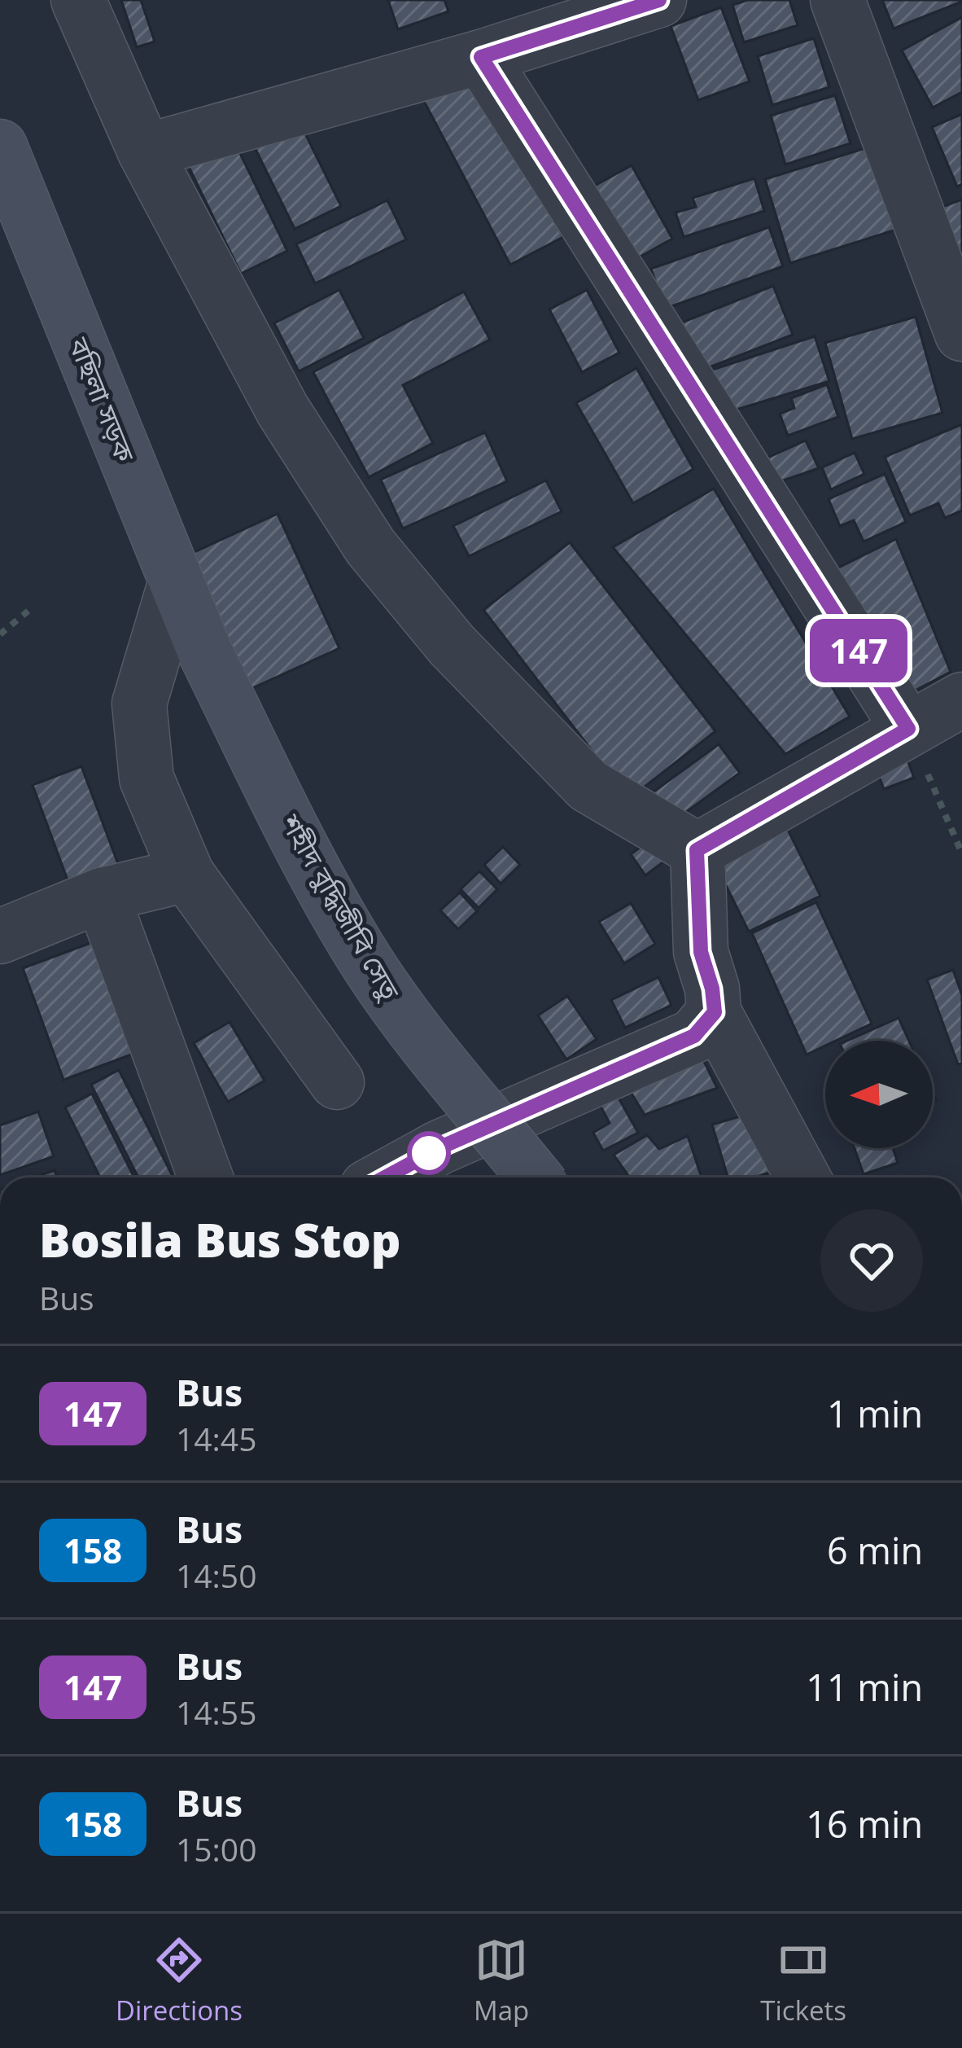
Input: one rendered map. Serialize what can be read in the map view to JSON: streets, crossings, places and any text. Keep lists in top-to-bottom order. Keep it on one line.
{"streets":{"main road":["বছিলা সড়ক","শহীদ বুদ্ধিজীবি সেতু"]},"crossings":[["বছিলা সড়ক","শহীদ বুদ্ধিজীবি সেতু"]],"lines":["bus line 147"],"north":"left","page":{"on_map":"147","heading":["Bosila Bus Stop","Bus"],"list":[{"mark":"147","name":"Bus","note":"14:45","value":"1 min"},{"mark":"158","name":"Bus","note":"14:50","value":"6 min"},{"mark":"147","name":"Bus","note":"14:55","value":"11 min"},{"mark":"158","name":"Bus","note":"15:00","value":"16 min"}],"tabs":["Directions","Map","Tickets"]}}
